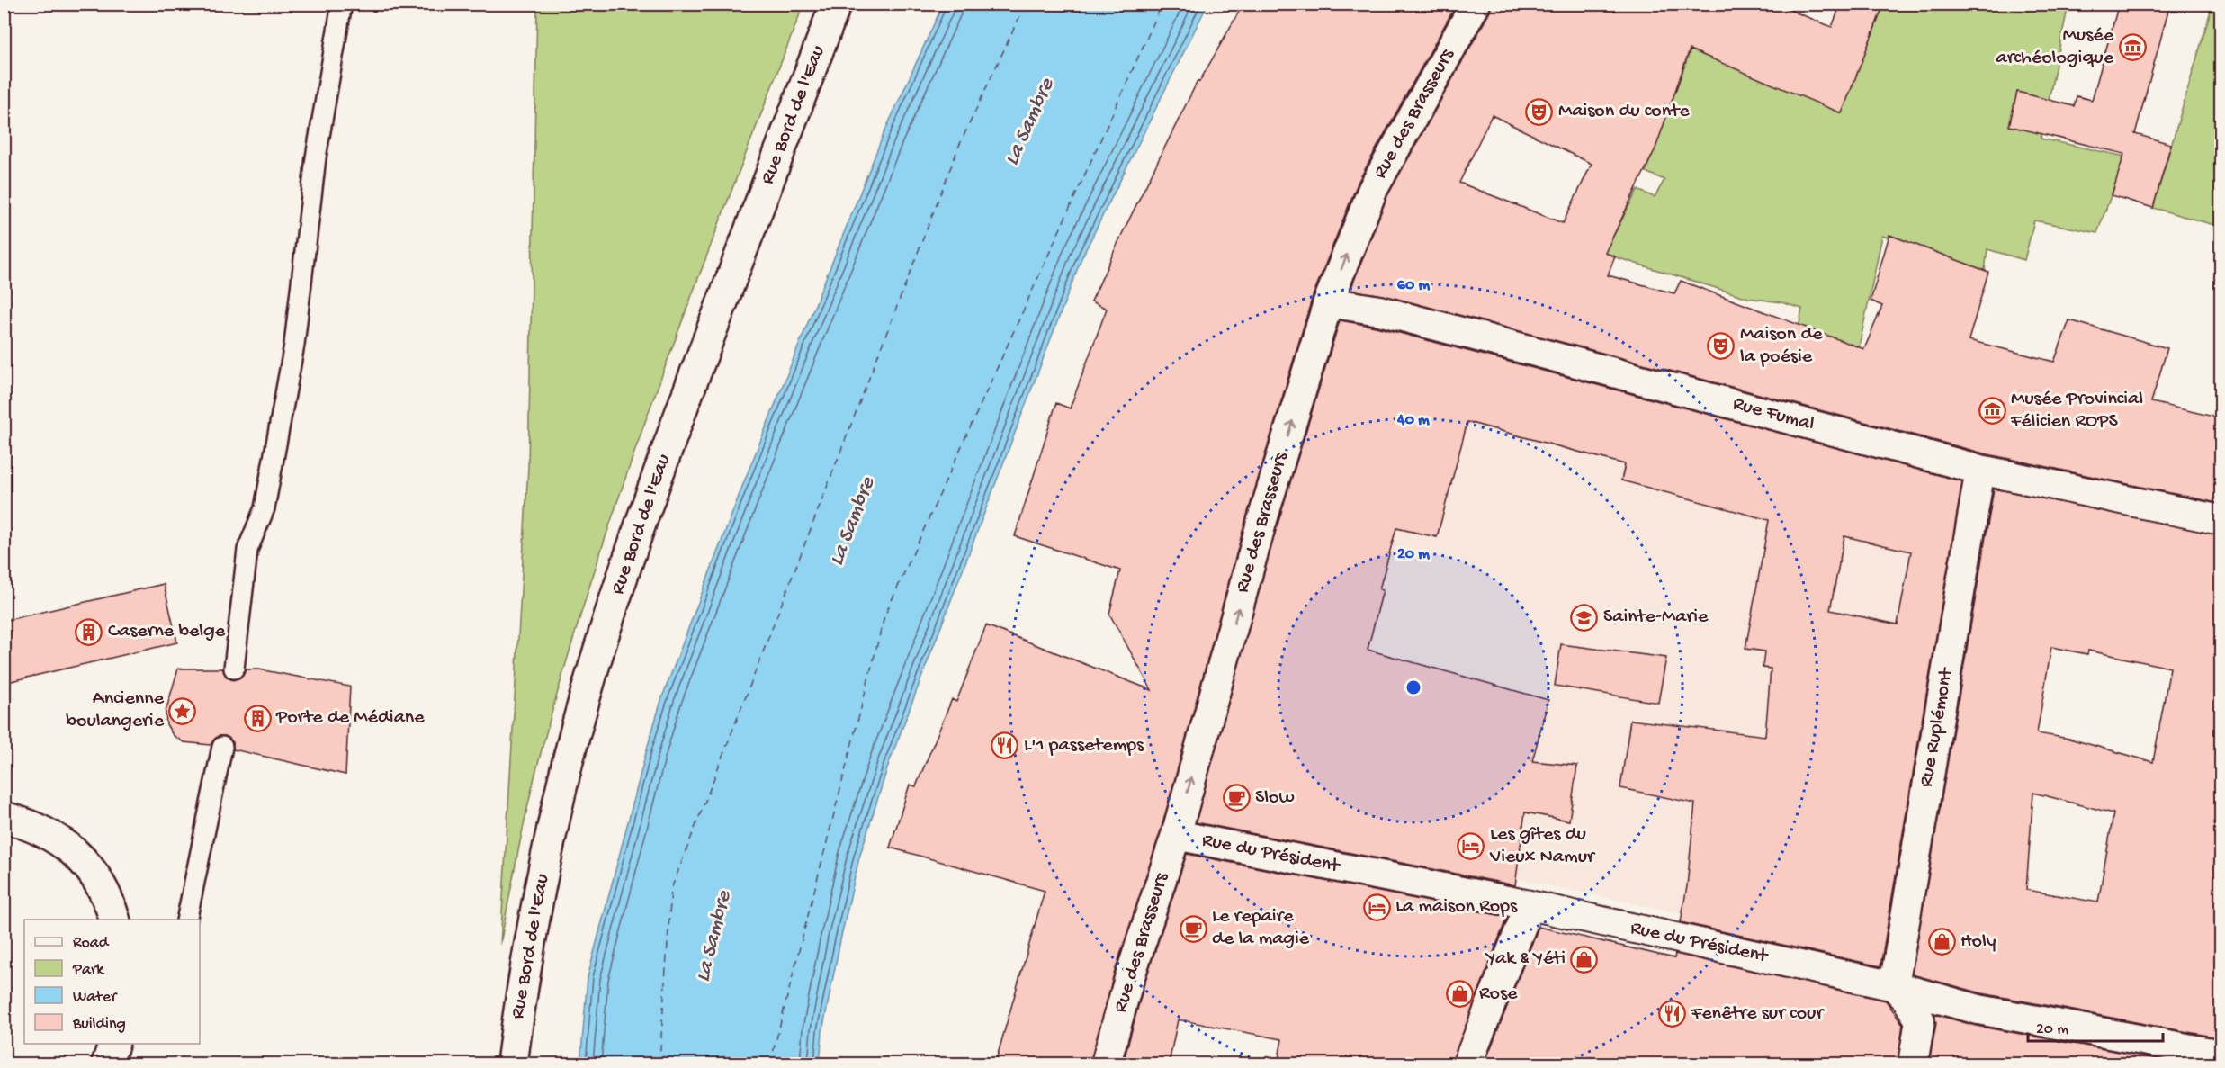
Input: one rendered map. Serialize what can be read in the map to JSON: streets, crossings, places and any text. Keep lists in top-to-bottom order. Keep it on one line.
{"streets":{"main road":["Rue Bord de l'Eau"],"street":["Rue des Brasseurs","Rue Fumal","Rue Ruplémont","Rue du Président"]},"crossings":[["Rue des Brasseurs","Rue Fumal"],["Rue des Brasseurs","Rue du Président"],["Rue Fumal","Rue Ruplémont"],["Rue Ruplémont","Rue du Président"]],"one_way":["Rue des Brasseurs"],"water":["La Sambre"],"places":{"museum":["Musée archéologique","Musée Provincial Félicien ROPS"],"theatre":["Maison du conte","Maison de la poésie"],"school or university":["Sainte-Marie"],"building":["Caserne belge","Porte de Médiane"],"place":["Ancienne boulangerie"],"restaurant":["L'1 passetemps","Fenêtre sur cour"],"cafe":["Slow","Le repaire de la magie"],"hotel":["Les gîtes du Vieux Namur","La maison Rops"],"shop":["Holy","Yak & Yéti","Rose"]},"legend":["Road","Park","Water","Building"],"scale_bar":"20 m","rings":["60 m","40 m","20 m"]}
